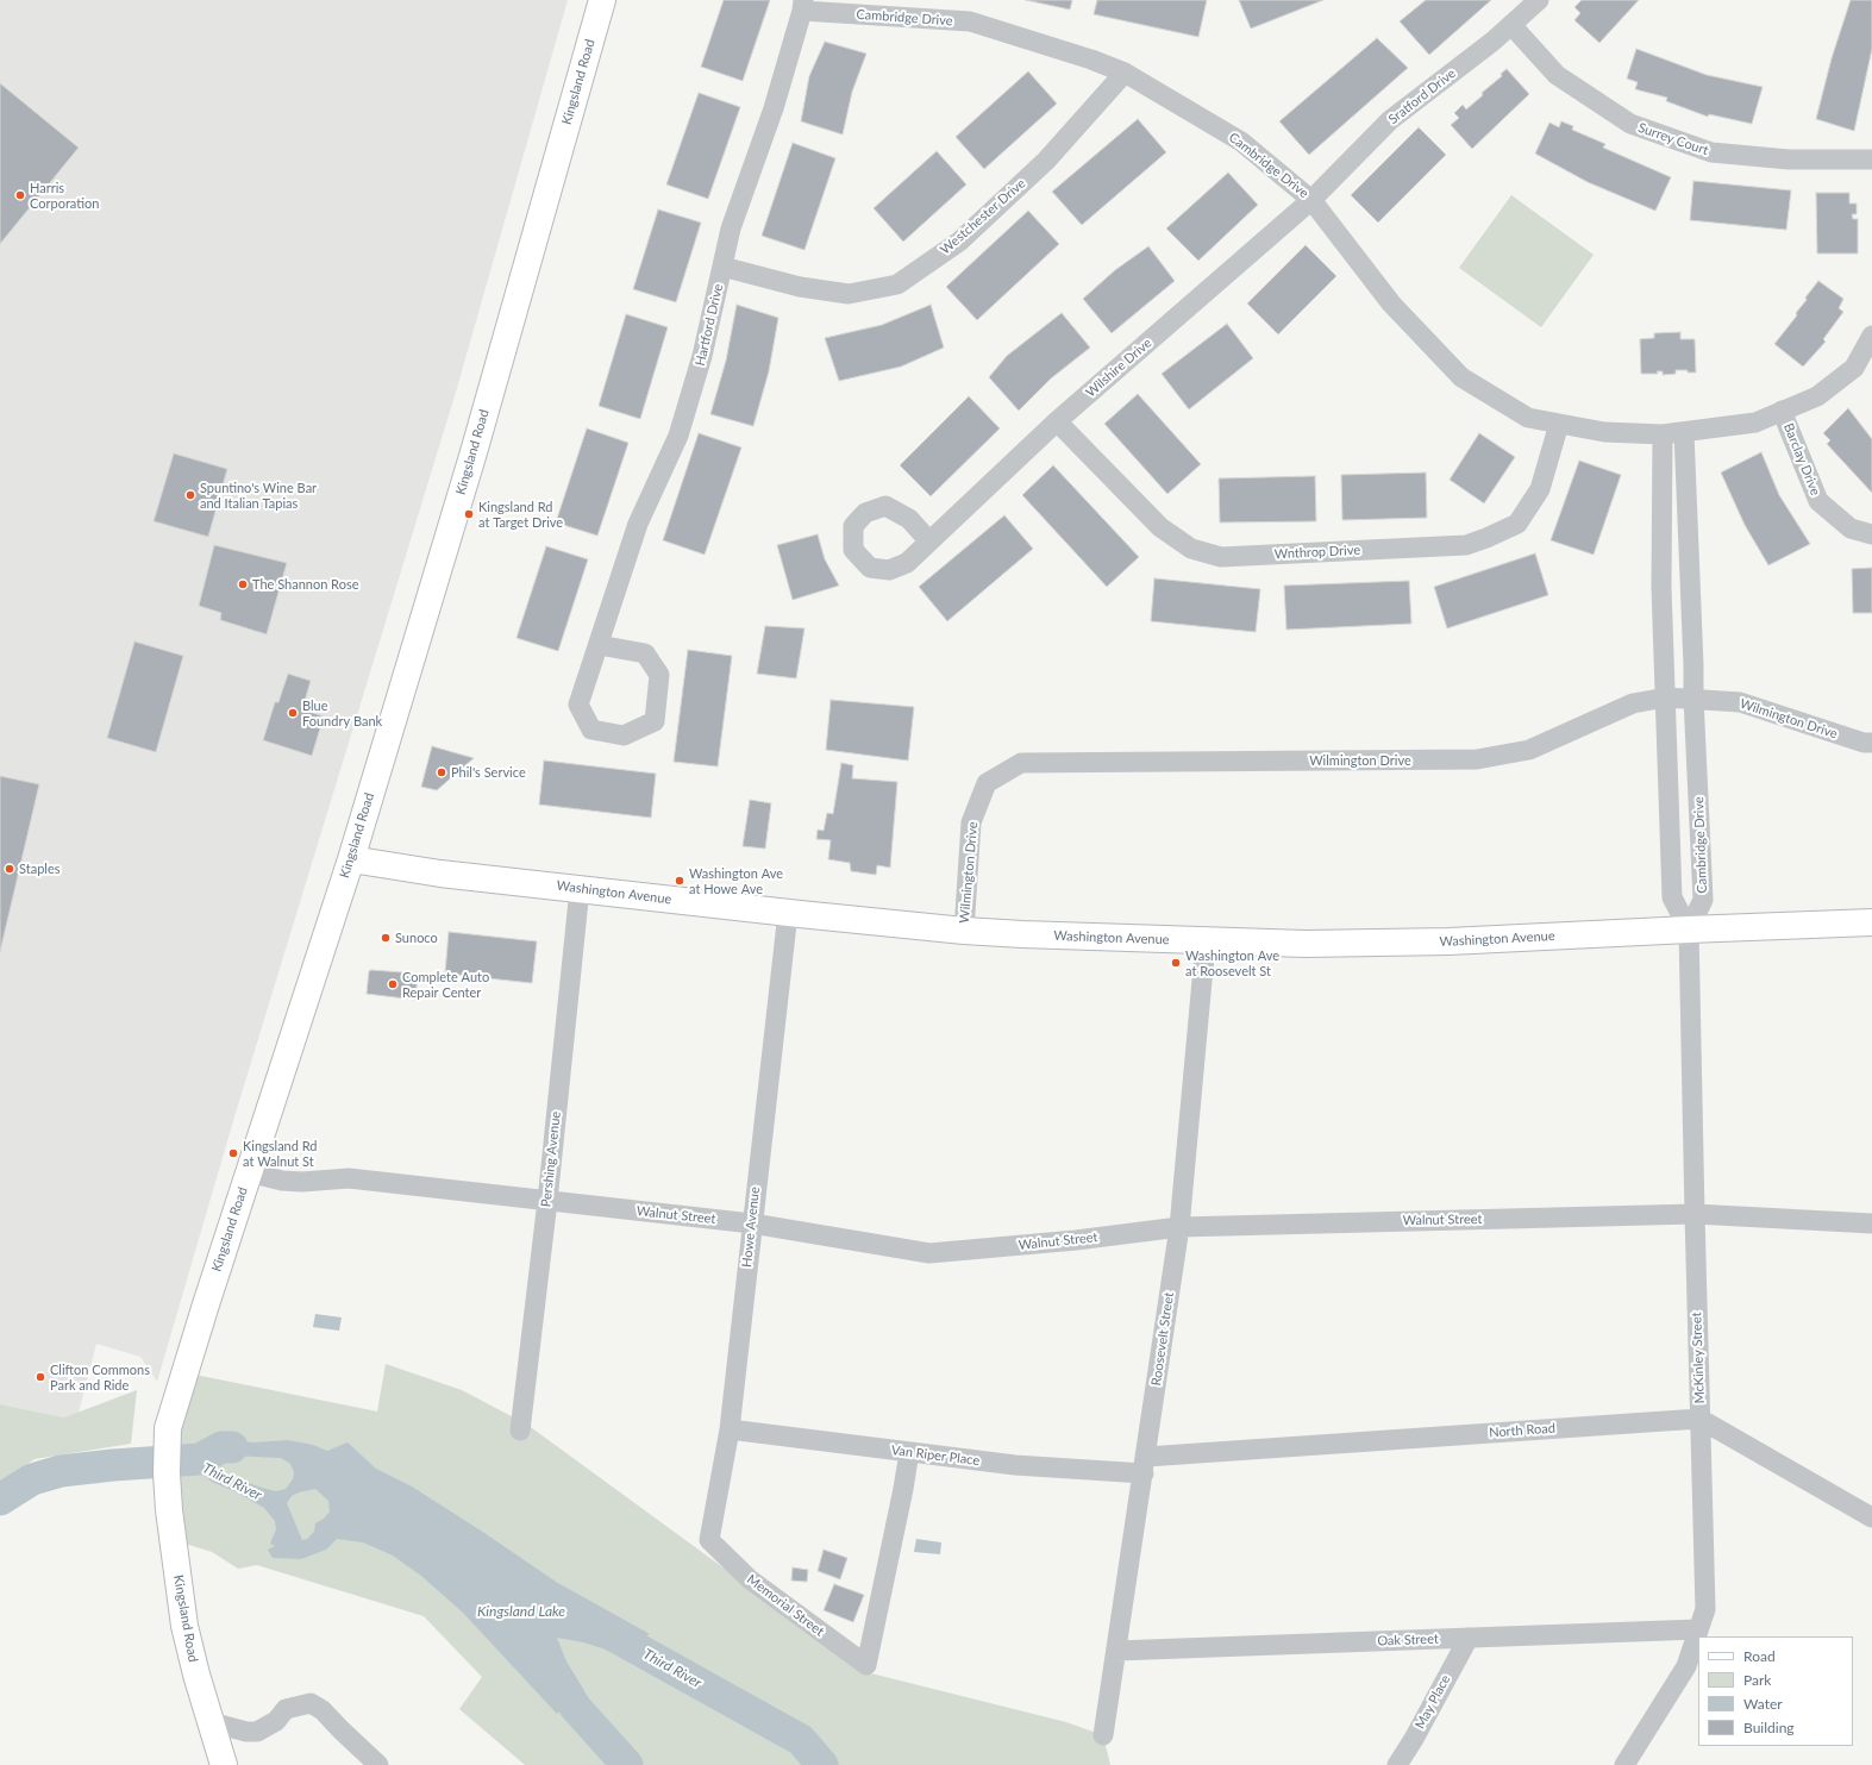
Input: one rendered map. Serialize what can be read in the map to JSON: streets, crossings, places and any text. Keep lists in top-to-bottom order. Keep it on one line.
{"streets":{"main road":["Kingsland Road","Washington Avenue"],"street":["Cambridge Drive","Sratford Drive","Surrey Court","Westchester Drive","Hartford Drive","Wilshire Drive","Barclay Drive","Wnthrop Drive","Wilmington Drive","Pershing Avenue","Walnut Street","Howe Avenue","Roosevelt Street","McKinley Street","North Road","Van Riper Place","Memorial Street","Oak Street","May Place"]},"crossings":[["Cambridge Drive","Sratford Drive"],["Cambridge Drive","Westchester Drive"],["Cambridge Drive","Hartford Drive"],["Cambridge Drive","Wilshire Drive"],["Cambridge Drive","Barclay Drive"],["Cambridge Drive","Wnthrop Drive"],["Cambridge Drive","Wilmington Drive"],["Cambridge Drive","Washington Avenue"],["Cambridge Drive","McKinley Street"],["Kingsland Road","Washington Avenue"],["Kingsland Road","Walnut Street"],["Sratford Drive","Surrey Court"],["Sratford Drive","Wilshire Drive"],["Westchester Drive","Hartford Drive"],["Wilshire Drive","Wnthrop Drive"],["Wilmington Drive","Washington Avenue"],["Washington Avenue","Pershing Avenue"],["Washington Avenue","Howe Avenue"],["Washington Avenue","Roosevelt Street"],["Washington Avenue","McKinley Street"],["Pershing Avenue","Walnut Street"],["Walnut Street","Howe Avenue"],["Walnut Street","Roosevelt Street"],["Walnut Street","McKinley Street"],["Howe Avenue","Van Riper Place"],["Howe Avenue","Memorial Street"],["Roosevelt Street","North Road"],["Roosevelt Street","Van Riper Place"],["Roosevelt Street","Oak Street"],["McKinley Street","North Road"],["McKinley Street","Oak Street"],["North Road","Van Riper Place"],["Van Riper Place","Memorial Street"],["Oak Street","May Place"]],"water":["Third River","Kingsland Lake"],"places":["Harris Corporation","Spuntino's Wine Bar and Italian Tapias","Kingsland Rd at Target Drive","The Shannon Rose","Blue Foundry Bank","Phil's Service","Staples","Washington Ave at Howe Ave","Sunoco","Washington Ave at Roosevelt St","Complete Auto Repair Center","Kingsland Rd at Walnut St","Clifton Commons Park and Ride"],"legend":["Road","Park","Water","Building"]}
